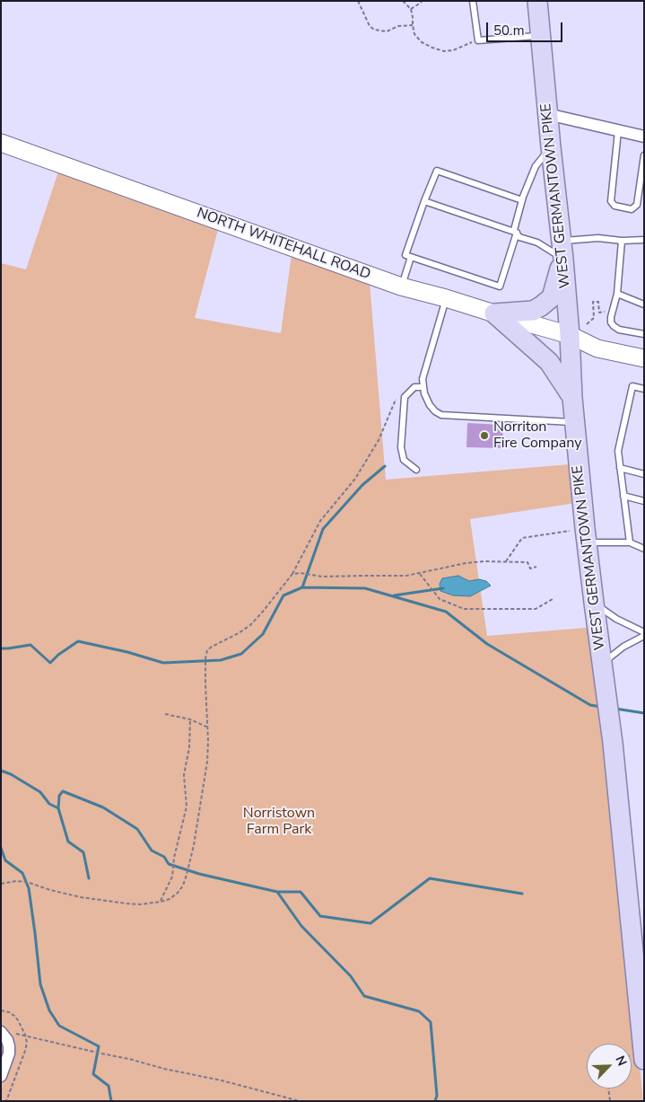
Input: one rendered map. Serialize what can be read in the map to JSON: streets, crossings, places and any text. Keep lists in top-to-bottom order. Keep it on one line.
{"streets":{"main road":["WEST GERMANTOWN PIKE","NORTH WHITEHALL ROAD"]},"crossings":[["WEST GERMANTOWN PIKE","NORTH WHITEHALL ROAD"]],"parks":["Norristown Farm Park"],"places":["Norriton Fire Company"],"scale_bar":"50 m","north":"top right"}
